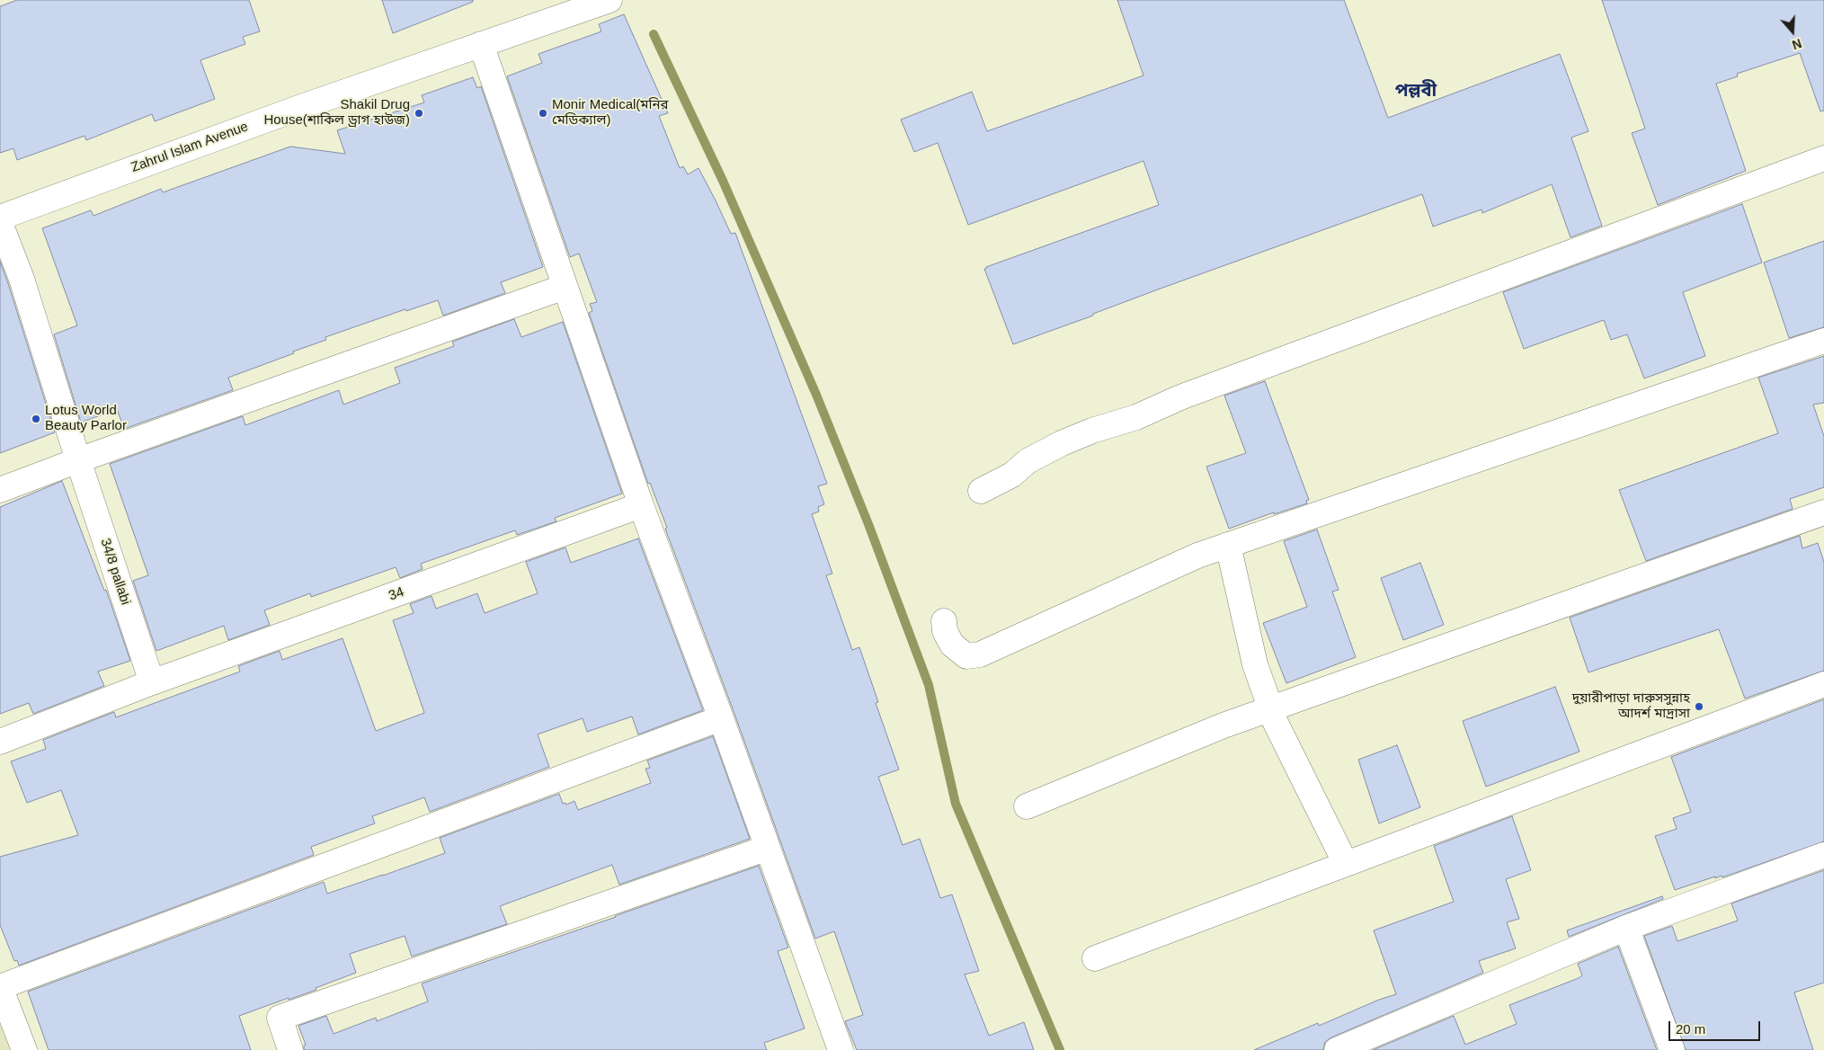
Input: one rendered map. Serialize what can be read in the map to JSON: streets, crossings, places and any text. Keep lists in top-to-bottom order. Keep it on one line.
{"streets":{"street":["Zahrul Islam Avenue","34/8 pallabi","34"]},"crossings":[["34/8 pallabi","34"]],"districts":["পল্লবী"],"places":["Shakil Drug House(শাকিল ড্রাগ হাউজ)","Monir Medical(মনির মেডিক্যাল)","Lotus World Beauty Parlor","দুয়ারীপাড়া দারুসসুন্নাহ আদর্শ মাদ্রাসা"],"scale_bar":"20 m","north":"bottom"}
